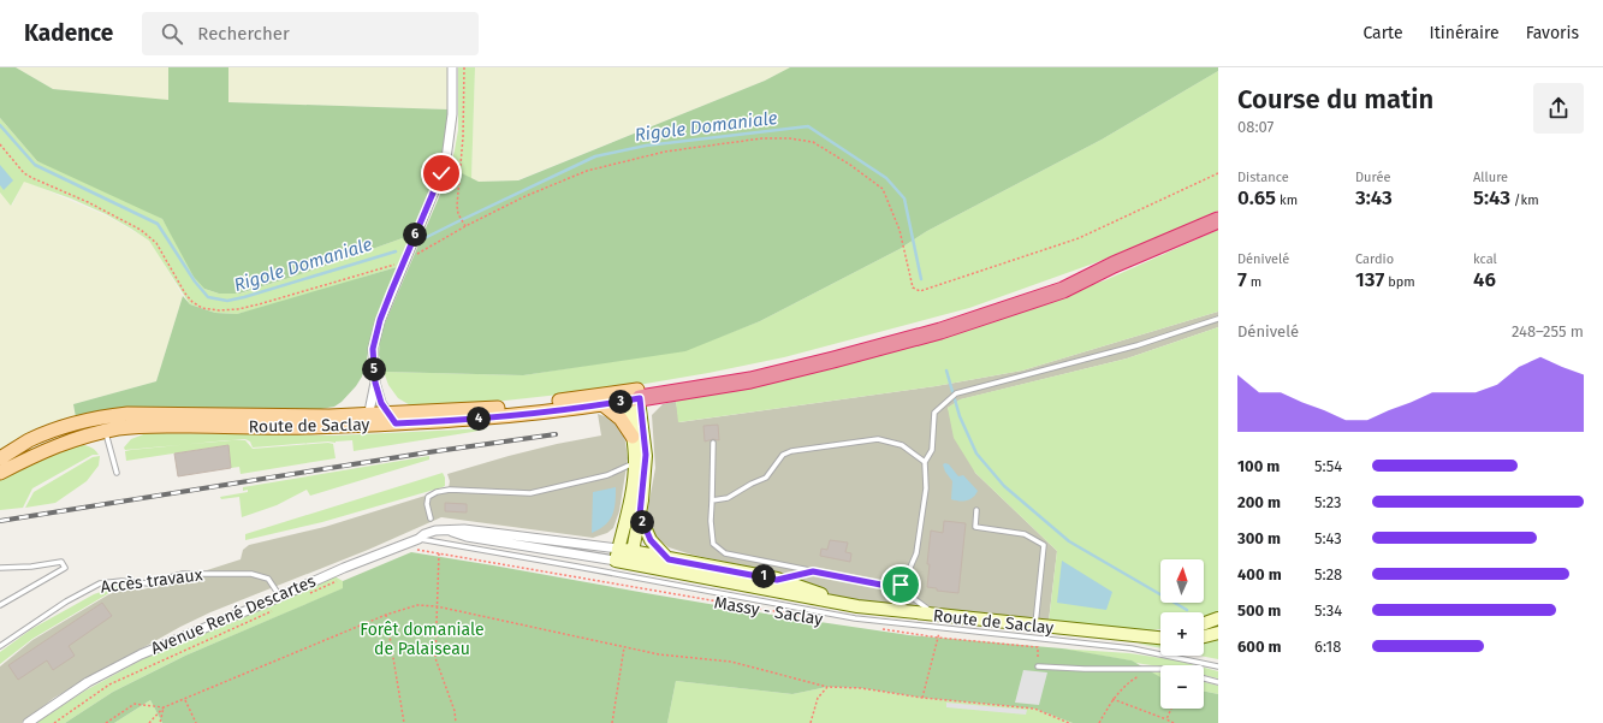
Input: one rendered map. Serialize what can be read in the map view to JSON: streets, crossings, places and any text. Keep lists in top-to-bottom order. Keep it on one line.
{"streets":{"main road":["Route de Saclay"],"street":["Avenue René Descartes"],"lane":["Accès travaux"],"path":["Massy - Saclay"]},"crossings":[["Route de Saclay","Avenue René Descartes"],["Accès travaux","Avenue René Descartes"]],"water":["Rigole Domaniale"],"parks":["Forêt domaniale de Palaiseau"],"north":"top","page":{"header":"Kadence","search":"Rechercher","nav":["Carte","Itinéraire","Favoris"],"heading":["Course du matin","08:07"],"stats":[["Distance","0.65 km"],["Durée","3:43"],["Allure","5:43 /km"],["Dénivelé","7 m"],["Cardio","137 bpm"],["kcal","46"]],"pins":["6","5","3","4","2","1"],"chart":["Dénivelé","248–255 m"],"list":[{"name":"100 m","note":"5:54"},{"name":"200 m","note":"5:23"},{"name":"300 m","note":"5:43"},{"name":"400 m","note":"5:28"},{"name":"500 m","note":"5:34"},{"name":"600 m","note":"6:18"}],"map_buttons":["+","−"]}}
